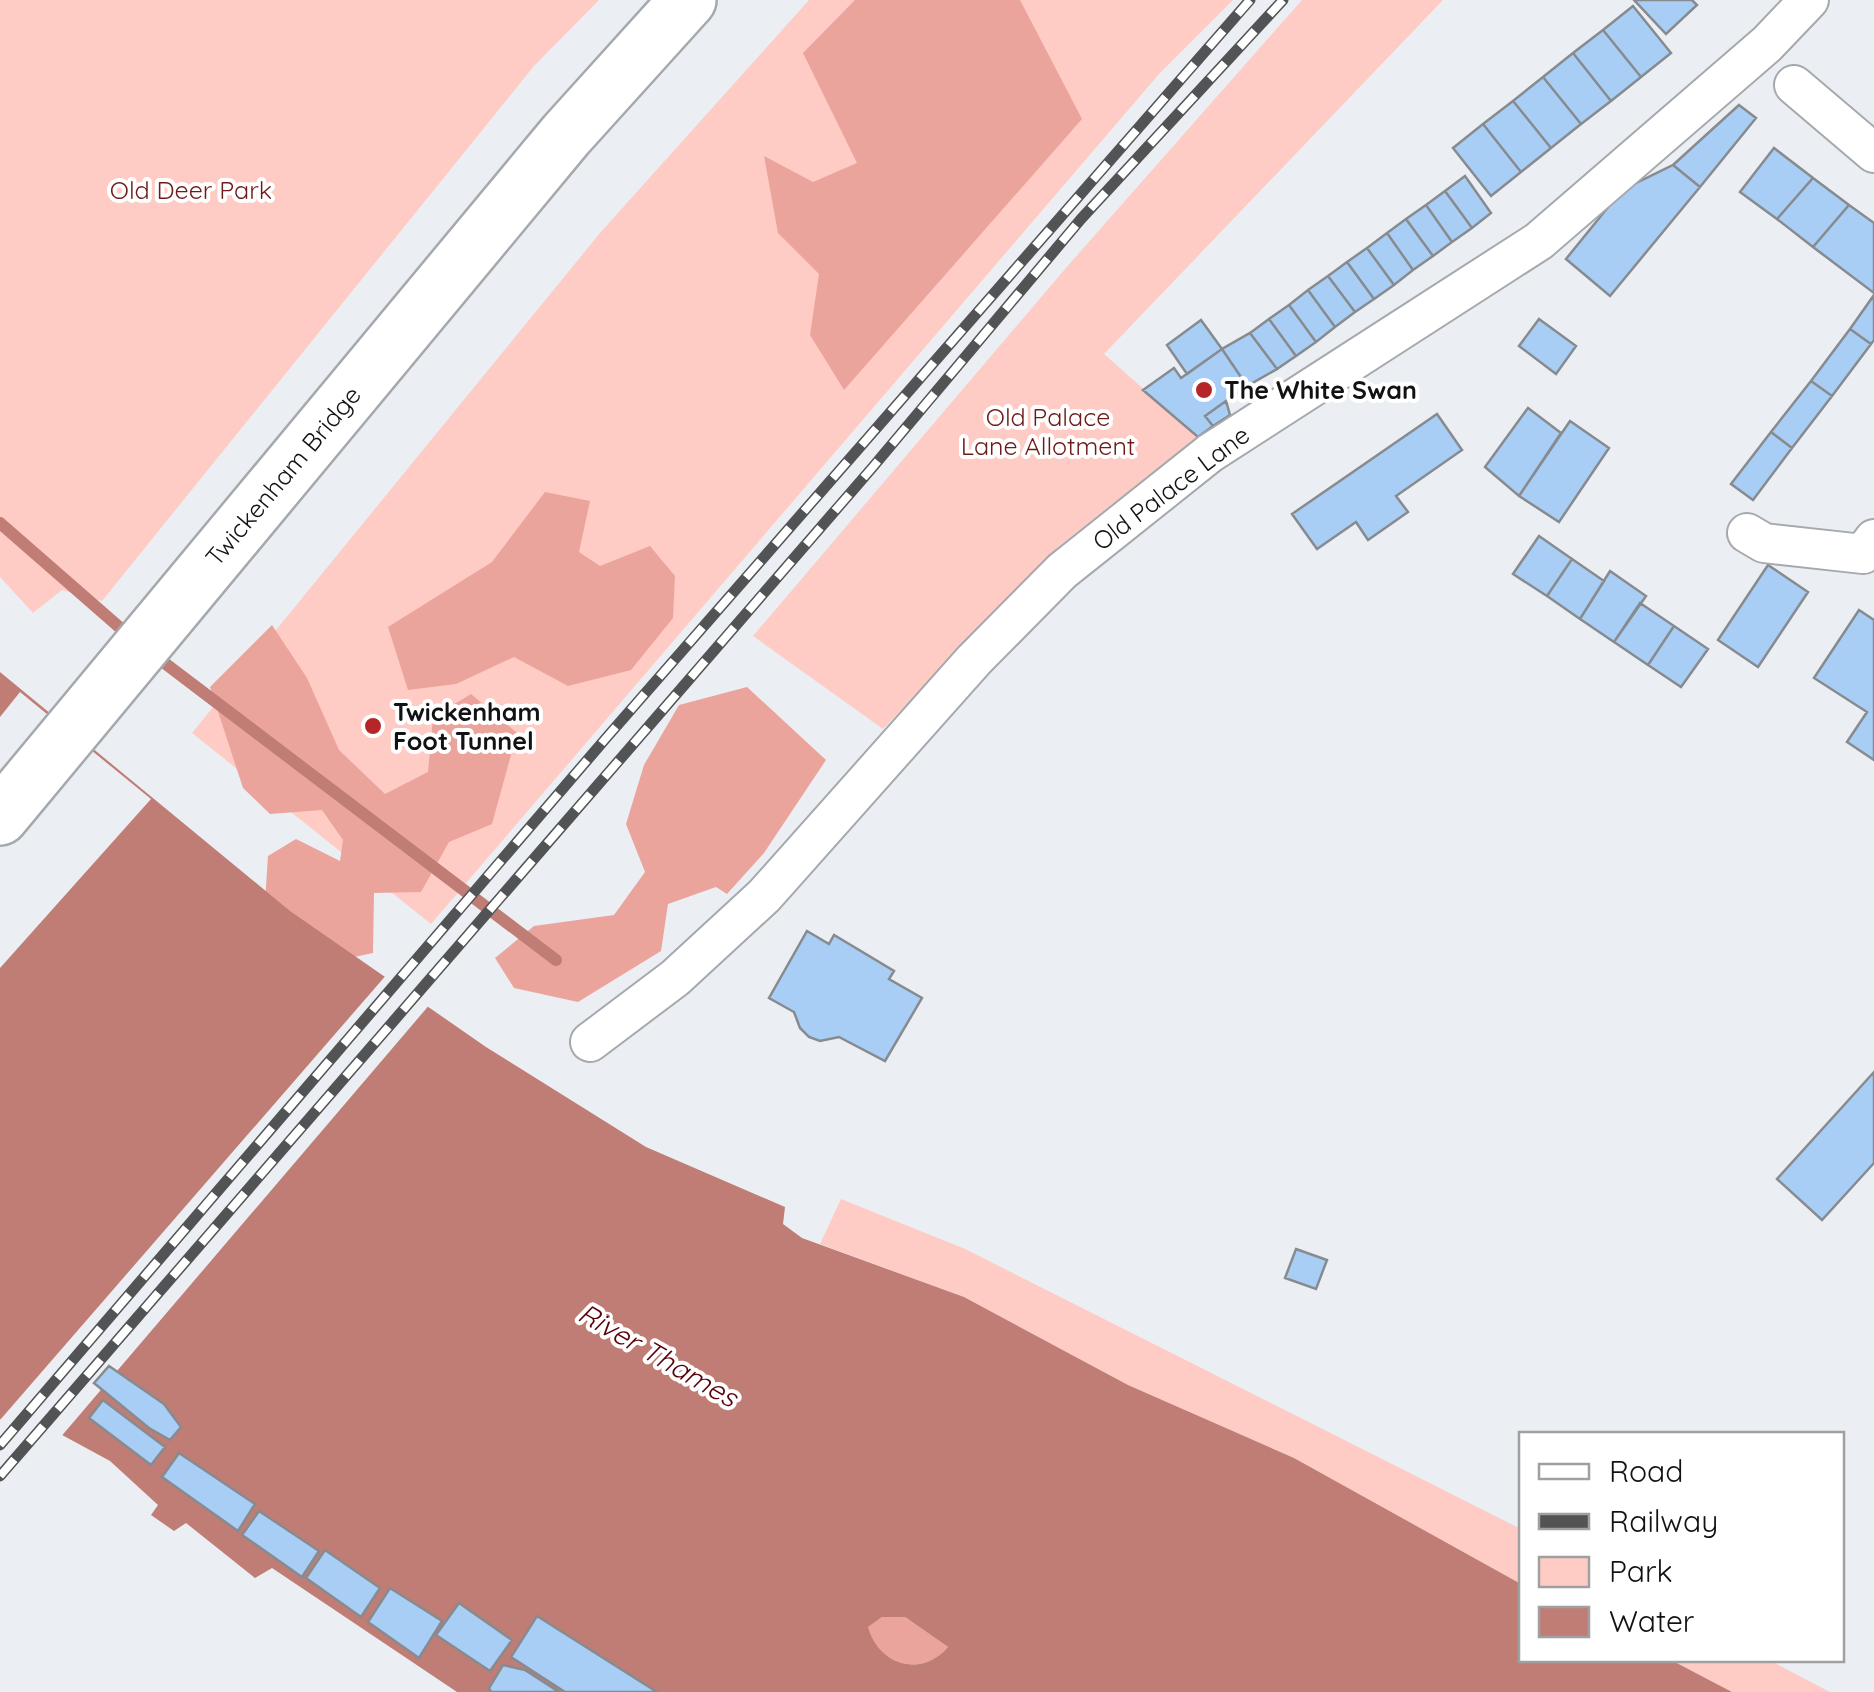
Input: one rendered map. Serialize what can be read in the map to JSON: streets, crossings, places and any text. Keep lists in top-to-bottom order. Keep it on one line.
{"streets":{"highway":["Twickenham Bridge"],"street":["Old Palace Lane"]},"water":["River Thames"],"parks":["Old Deer Park","Old Palace Lane Allotment"],"places":["The White Swan","Twickenham Foot Tunnel"],"legend":["Road","Railway","Park","Water"]}
